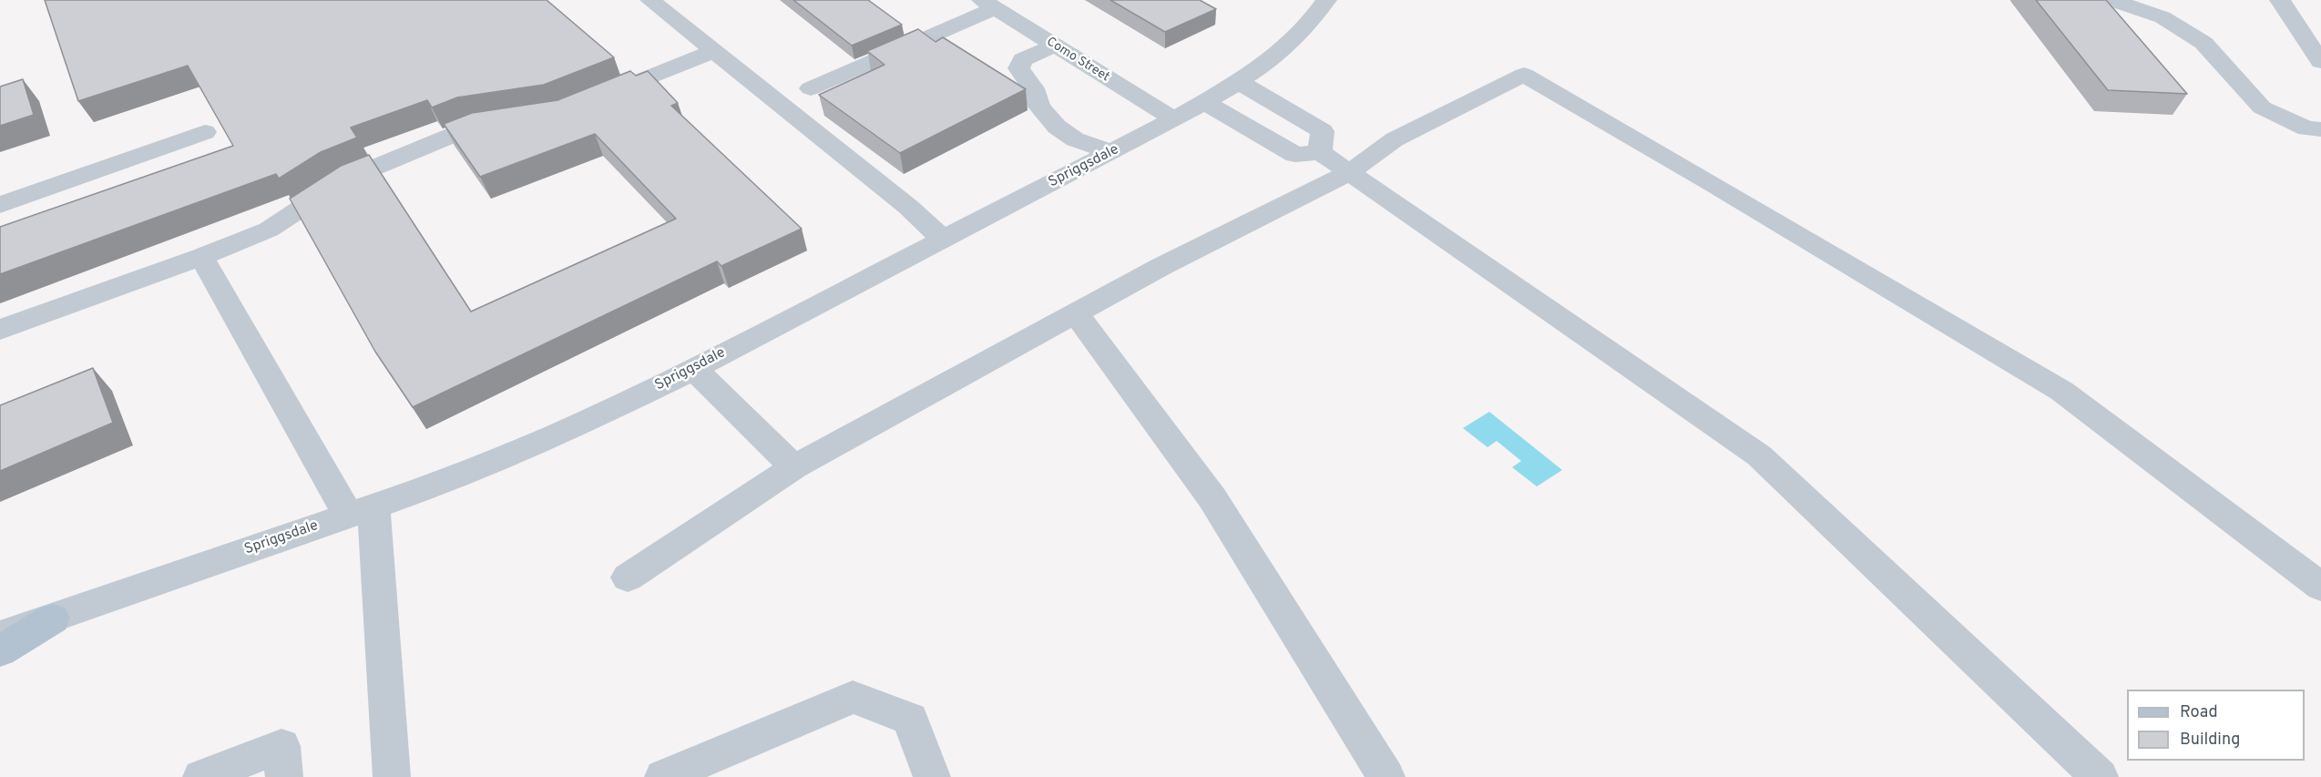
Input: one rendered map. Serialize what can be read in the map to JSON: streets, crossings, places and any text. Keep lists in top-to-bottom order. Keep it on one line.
{"streets":{"street":["Como Street","Spriggsdale"]},"crossings":[["Como Street","Spriggsdale"]],"legend":["Road","Building"]}
